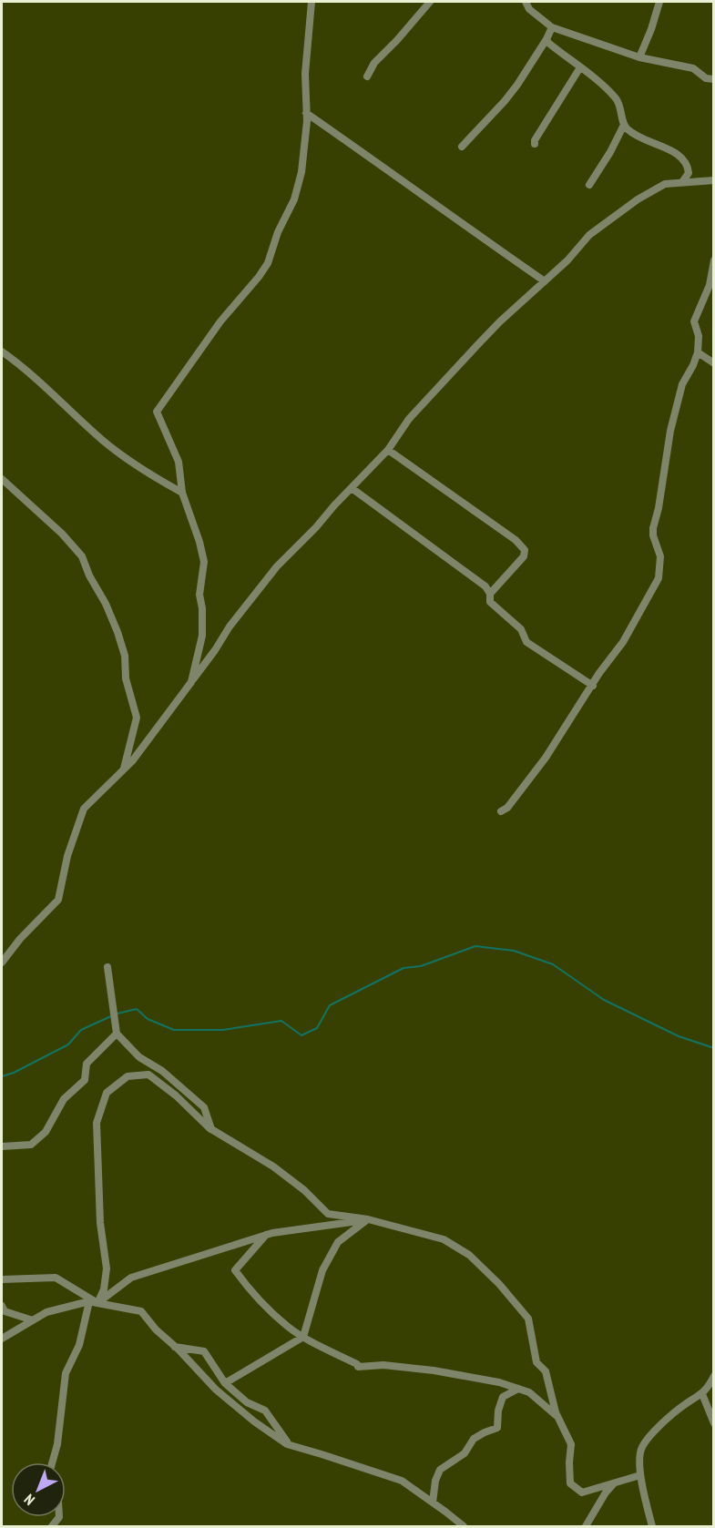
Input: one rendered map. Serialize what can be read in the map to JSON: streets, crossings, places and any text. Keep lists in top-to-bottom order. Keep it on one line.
{"north":"bottom left"}
